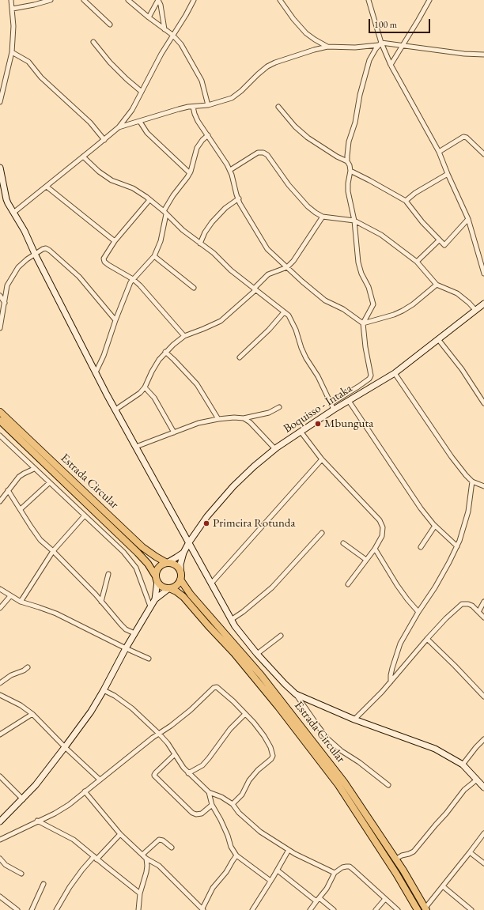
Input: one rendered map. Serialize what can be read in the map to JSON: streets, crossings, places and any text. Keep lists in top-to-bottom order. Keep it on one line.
{"streets":{"main road":["Estrada Circular"],"street":["Boquisso - Intaka"]},"places":["Mbunguta","Primeira Rotunda"],"scale_bar":"100 m"}
